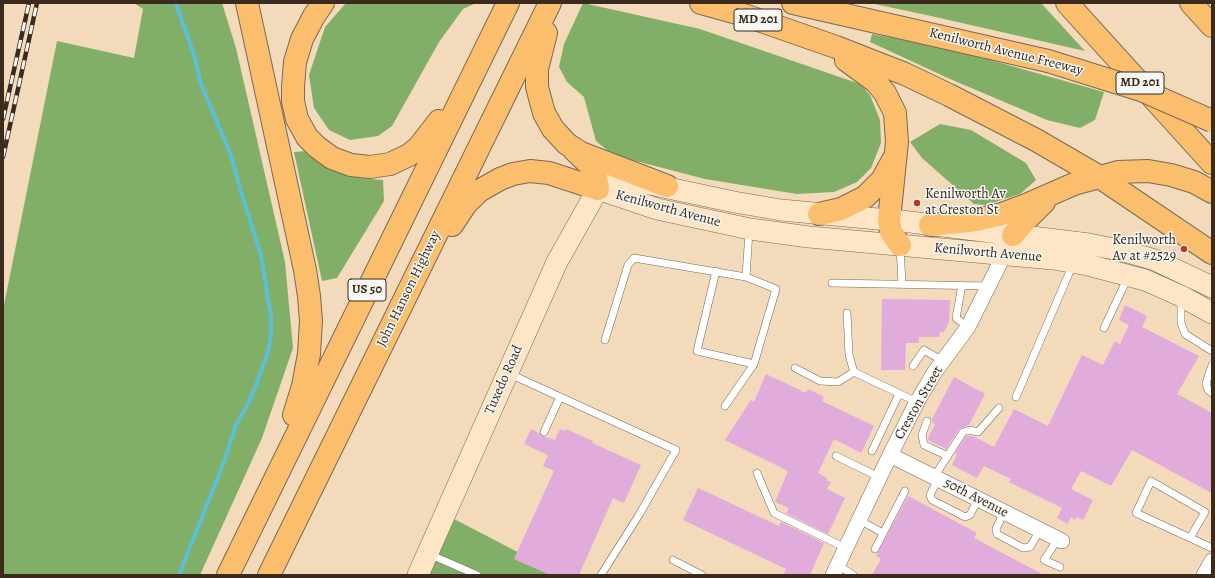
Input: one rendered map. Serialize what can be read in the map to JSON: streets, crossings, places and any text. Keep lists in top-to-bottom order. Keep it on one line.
{"streets":{"main road":["MD 201","Kenilworth Avenue Freeway","Kenilworth Avenue","John Hanson Highway","US 50","Tuxedo Road"],"street":["Creston Street","50th Avenue"]},"crossings":[["Kenilworth Avenue","Tuxedo Road"],["Kenilworth Avenue","Creston Street"],["Creston Street","50th Avenue"]],"places":["Kenilworth Av at Creston St","Kenilworth Av at #2529"]}
